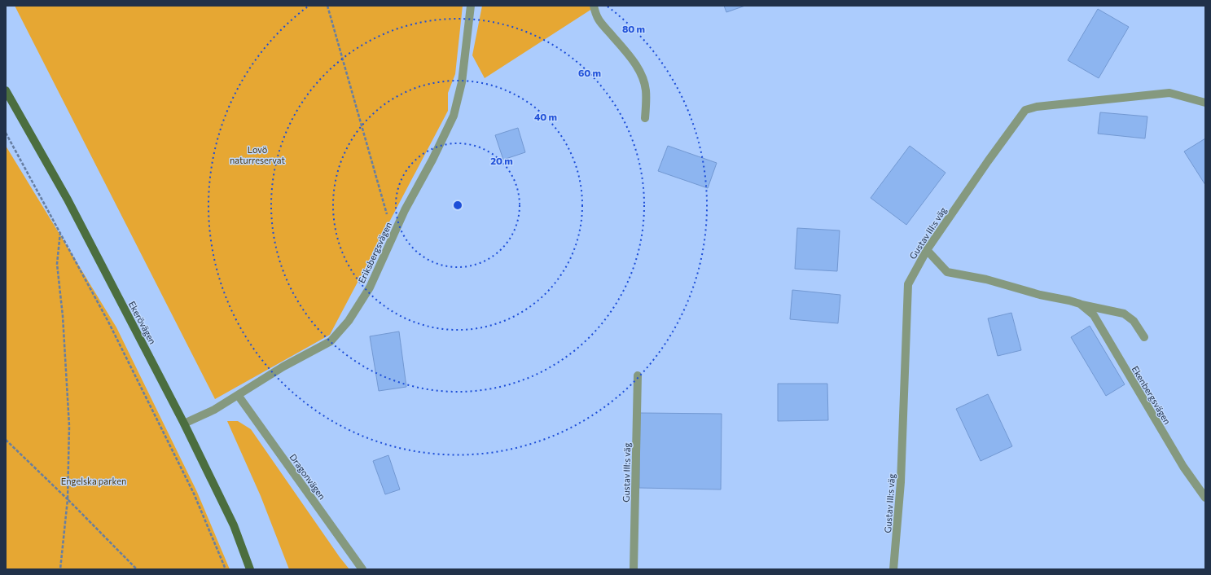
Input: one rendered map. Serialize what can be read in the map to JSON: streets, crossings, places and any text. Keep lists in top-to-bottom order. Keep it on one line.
{"streets":{"main road":["Ekerövägen"],"street":["Gustav III:s väg","Eriksbergsvägen","Ekenbergsvägen","Dragonvägen"]},"crossings":[["Gustav III:s väg","Ekenbergsvägen"],["Eriksbergsvägen","Ekerövägen"],["Eriksbergsvägen","Dragonvägen"]],"parks":["Lovö naturreservat","Engelska parken"],"rings":["80 m","60 m","40 m","20 m"]}
